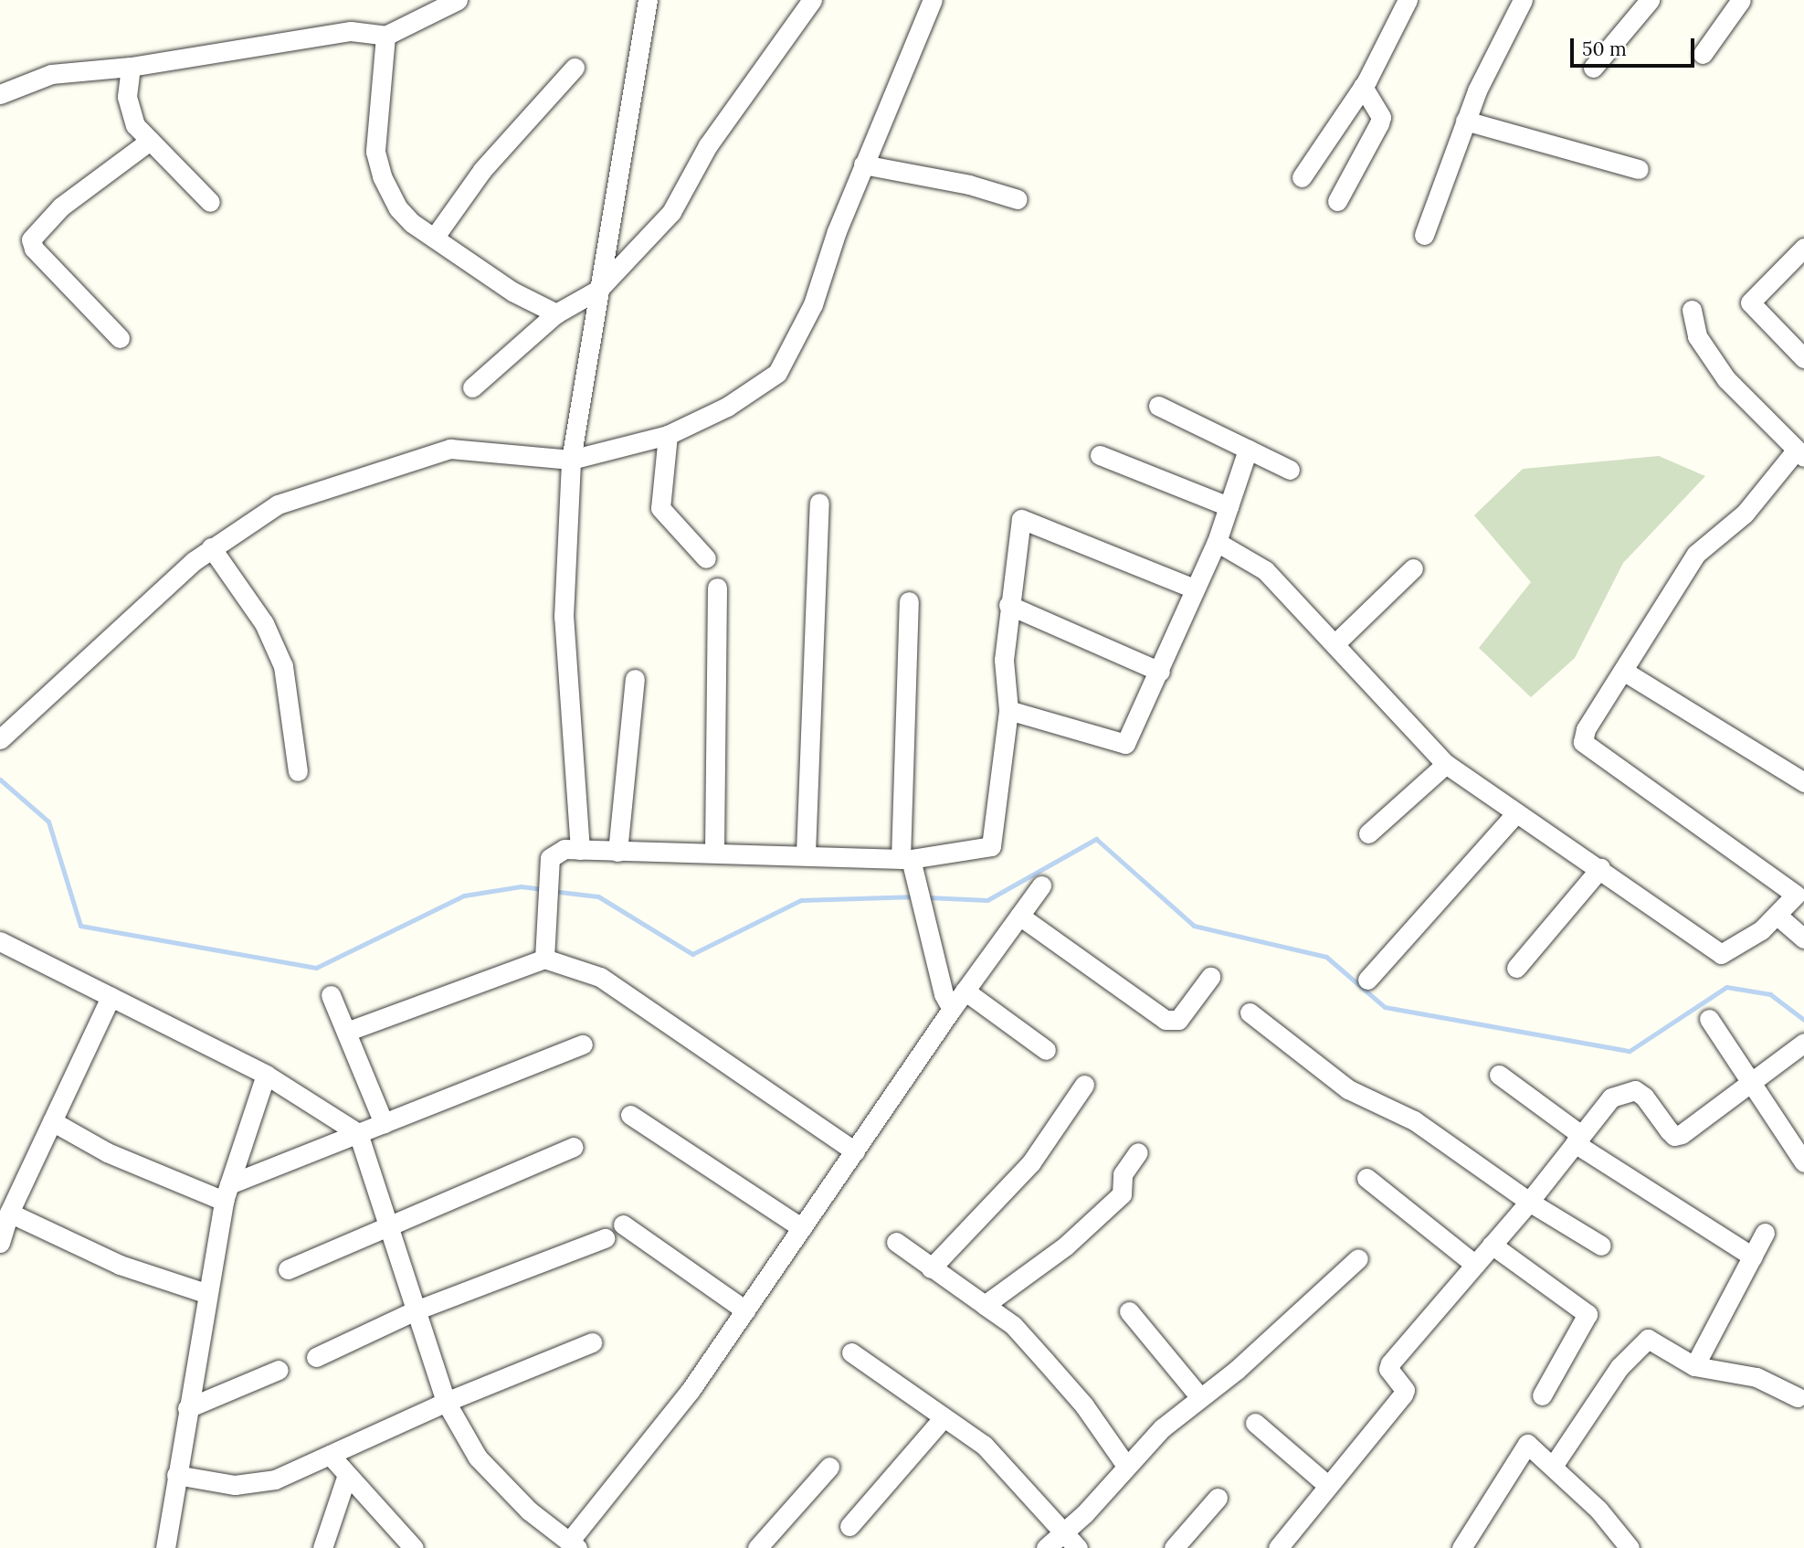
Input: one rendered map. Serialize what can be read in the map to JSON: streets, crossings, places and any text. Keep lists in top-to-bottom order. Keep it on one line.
{"scale_bar":"50 m"}
